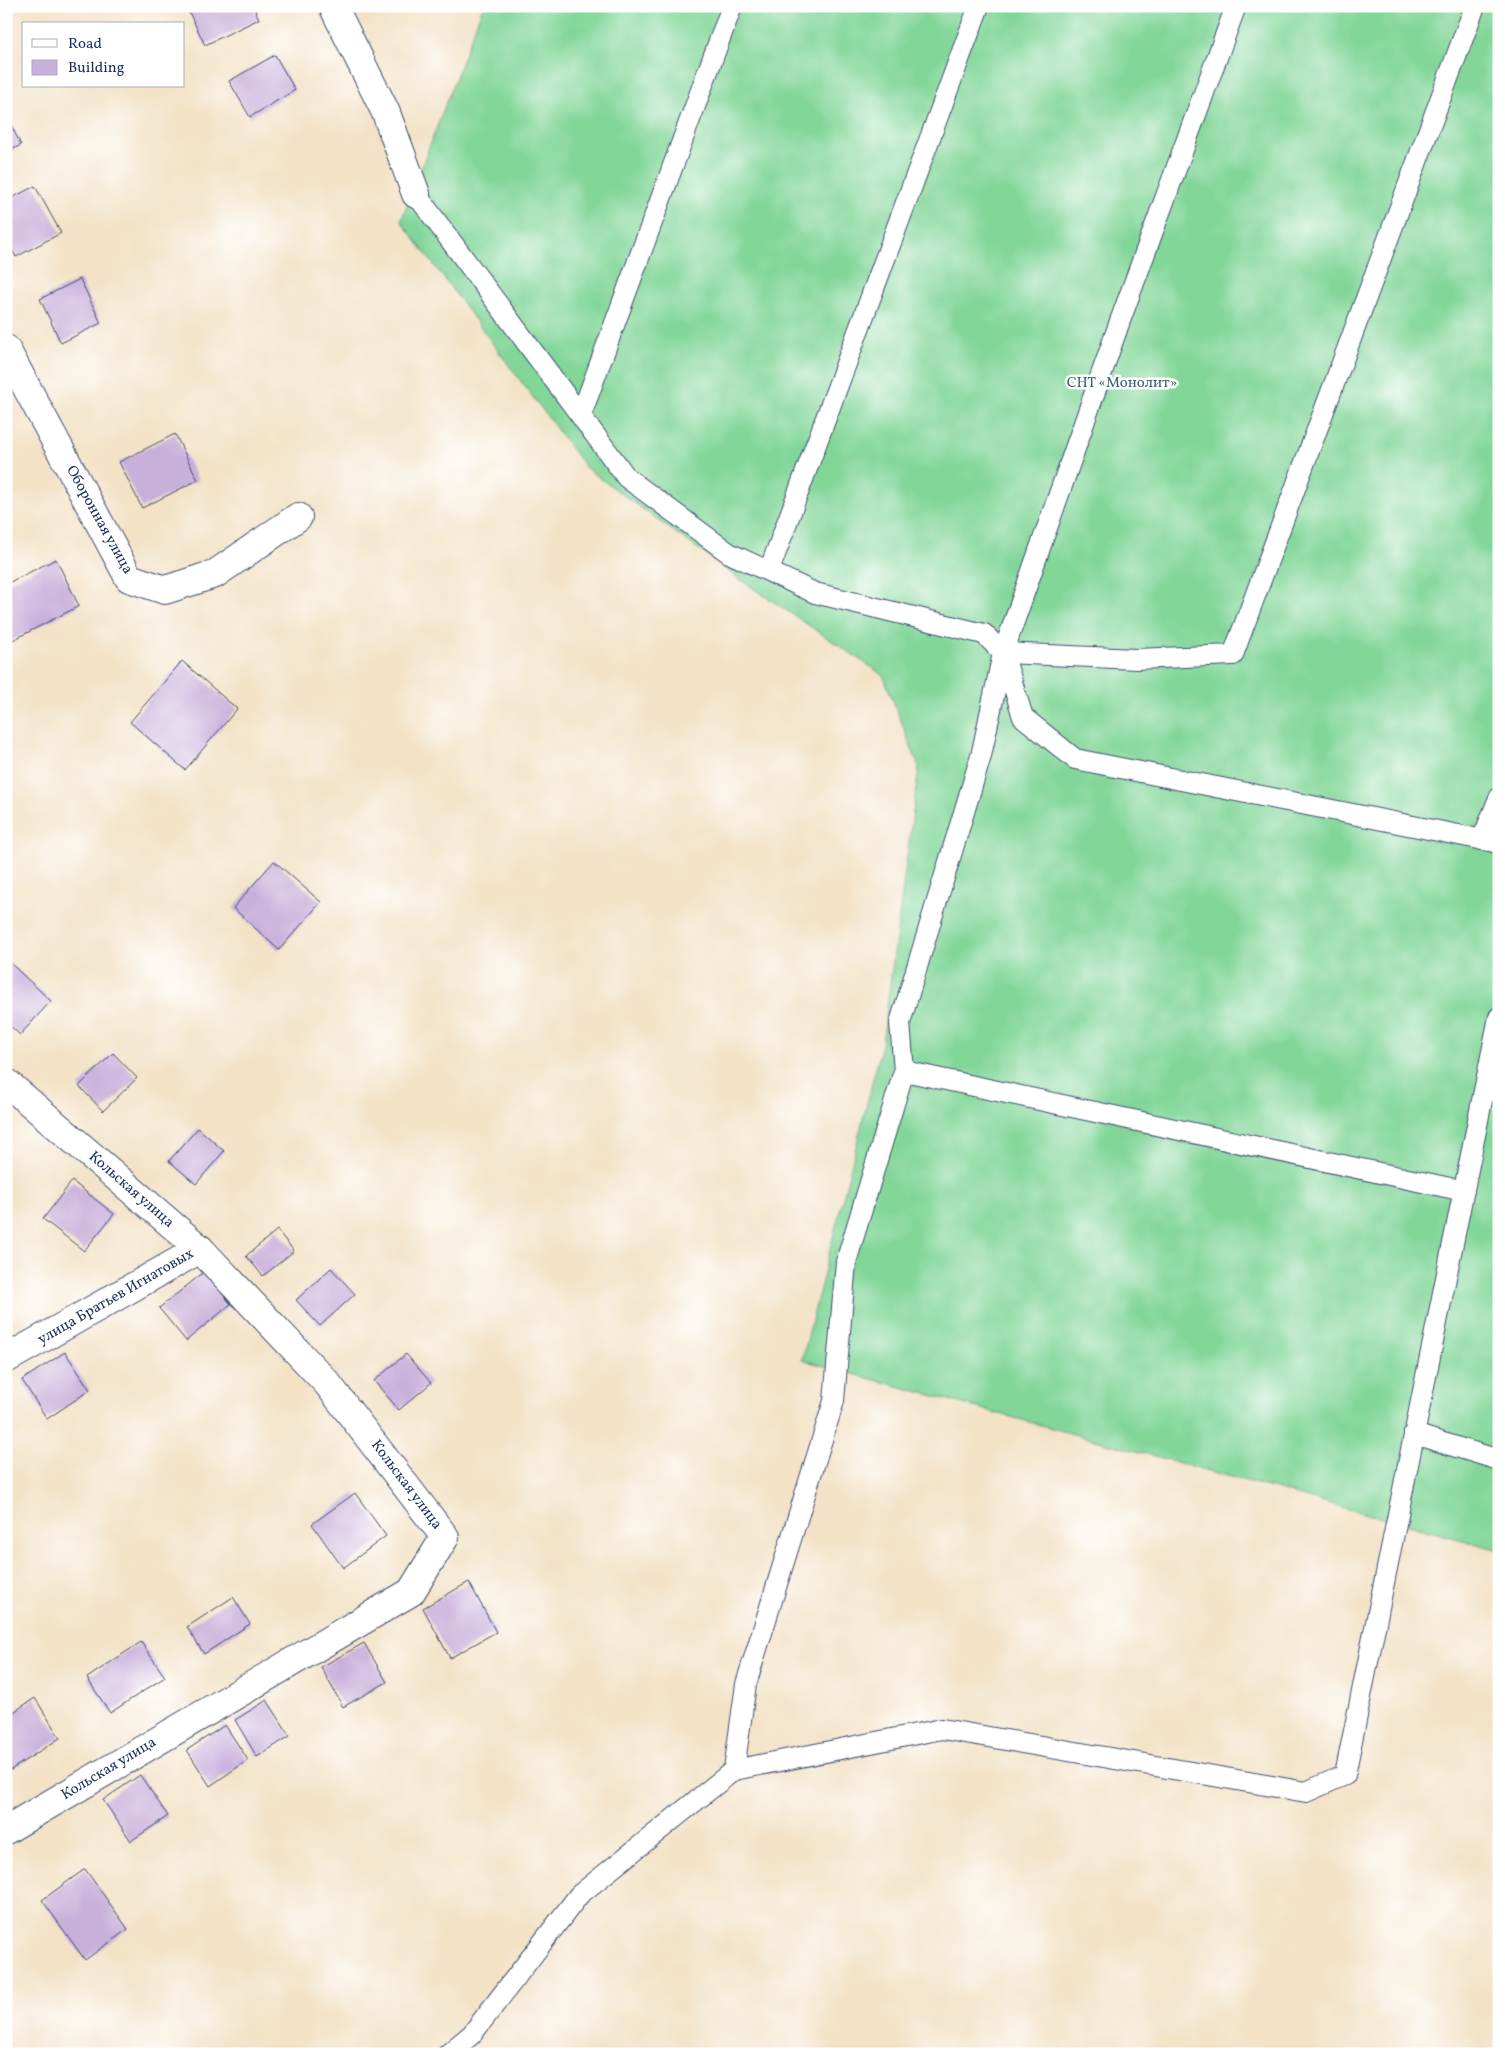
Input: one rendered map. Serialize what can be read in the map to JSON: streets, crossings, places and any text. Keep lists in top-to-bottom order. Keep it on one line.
{"streets":{"street":["Оборонная улица","Кольская улица","улица Братьев Игнатовых"]},"crossings":[["Кольская улица","улица Братьев Игнатовых"]],"parks":["СНТ «Монолит»"],"legend":["Road","Building"]}
